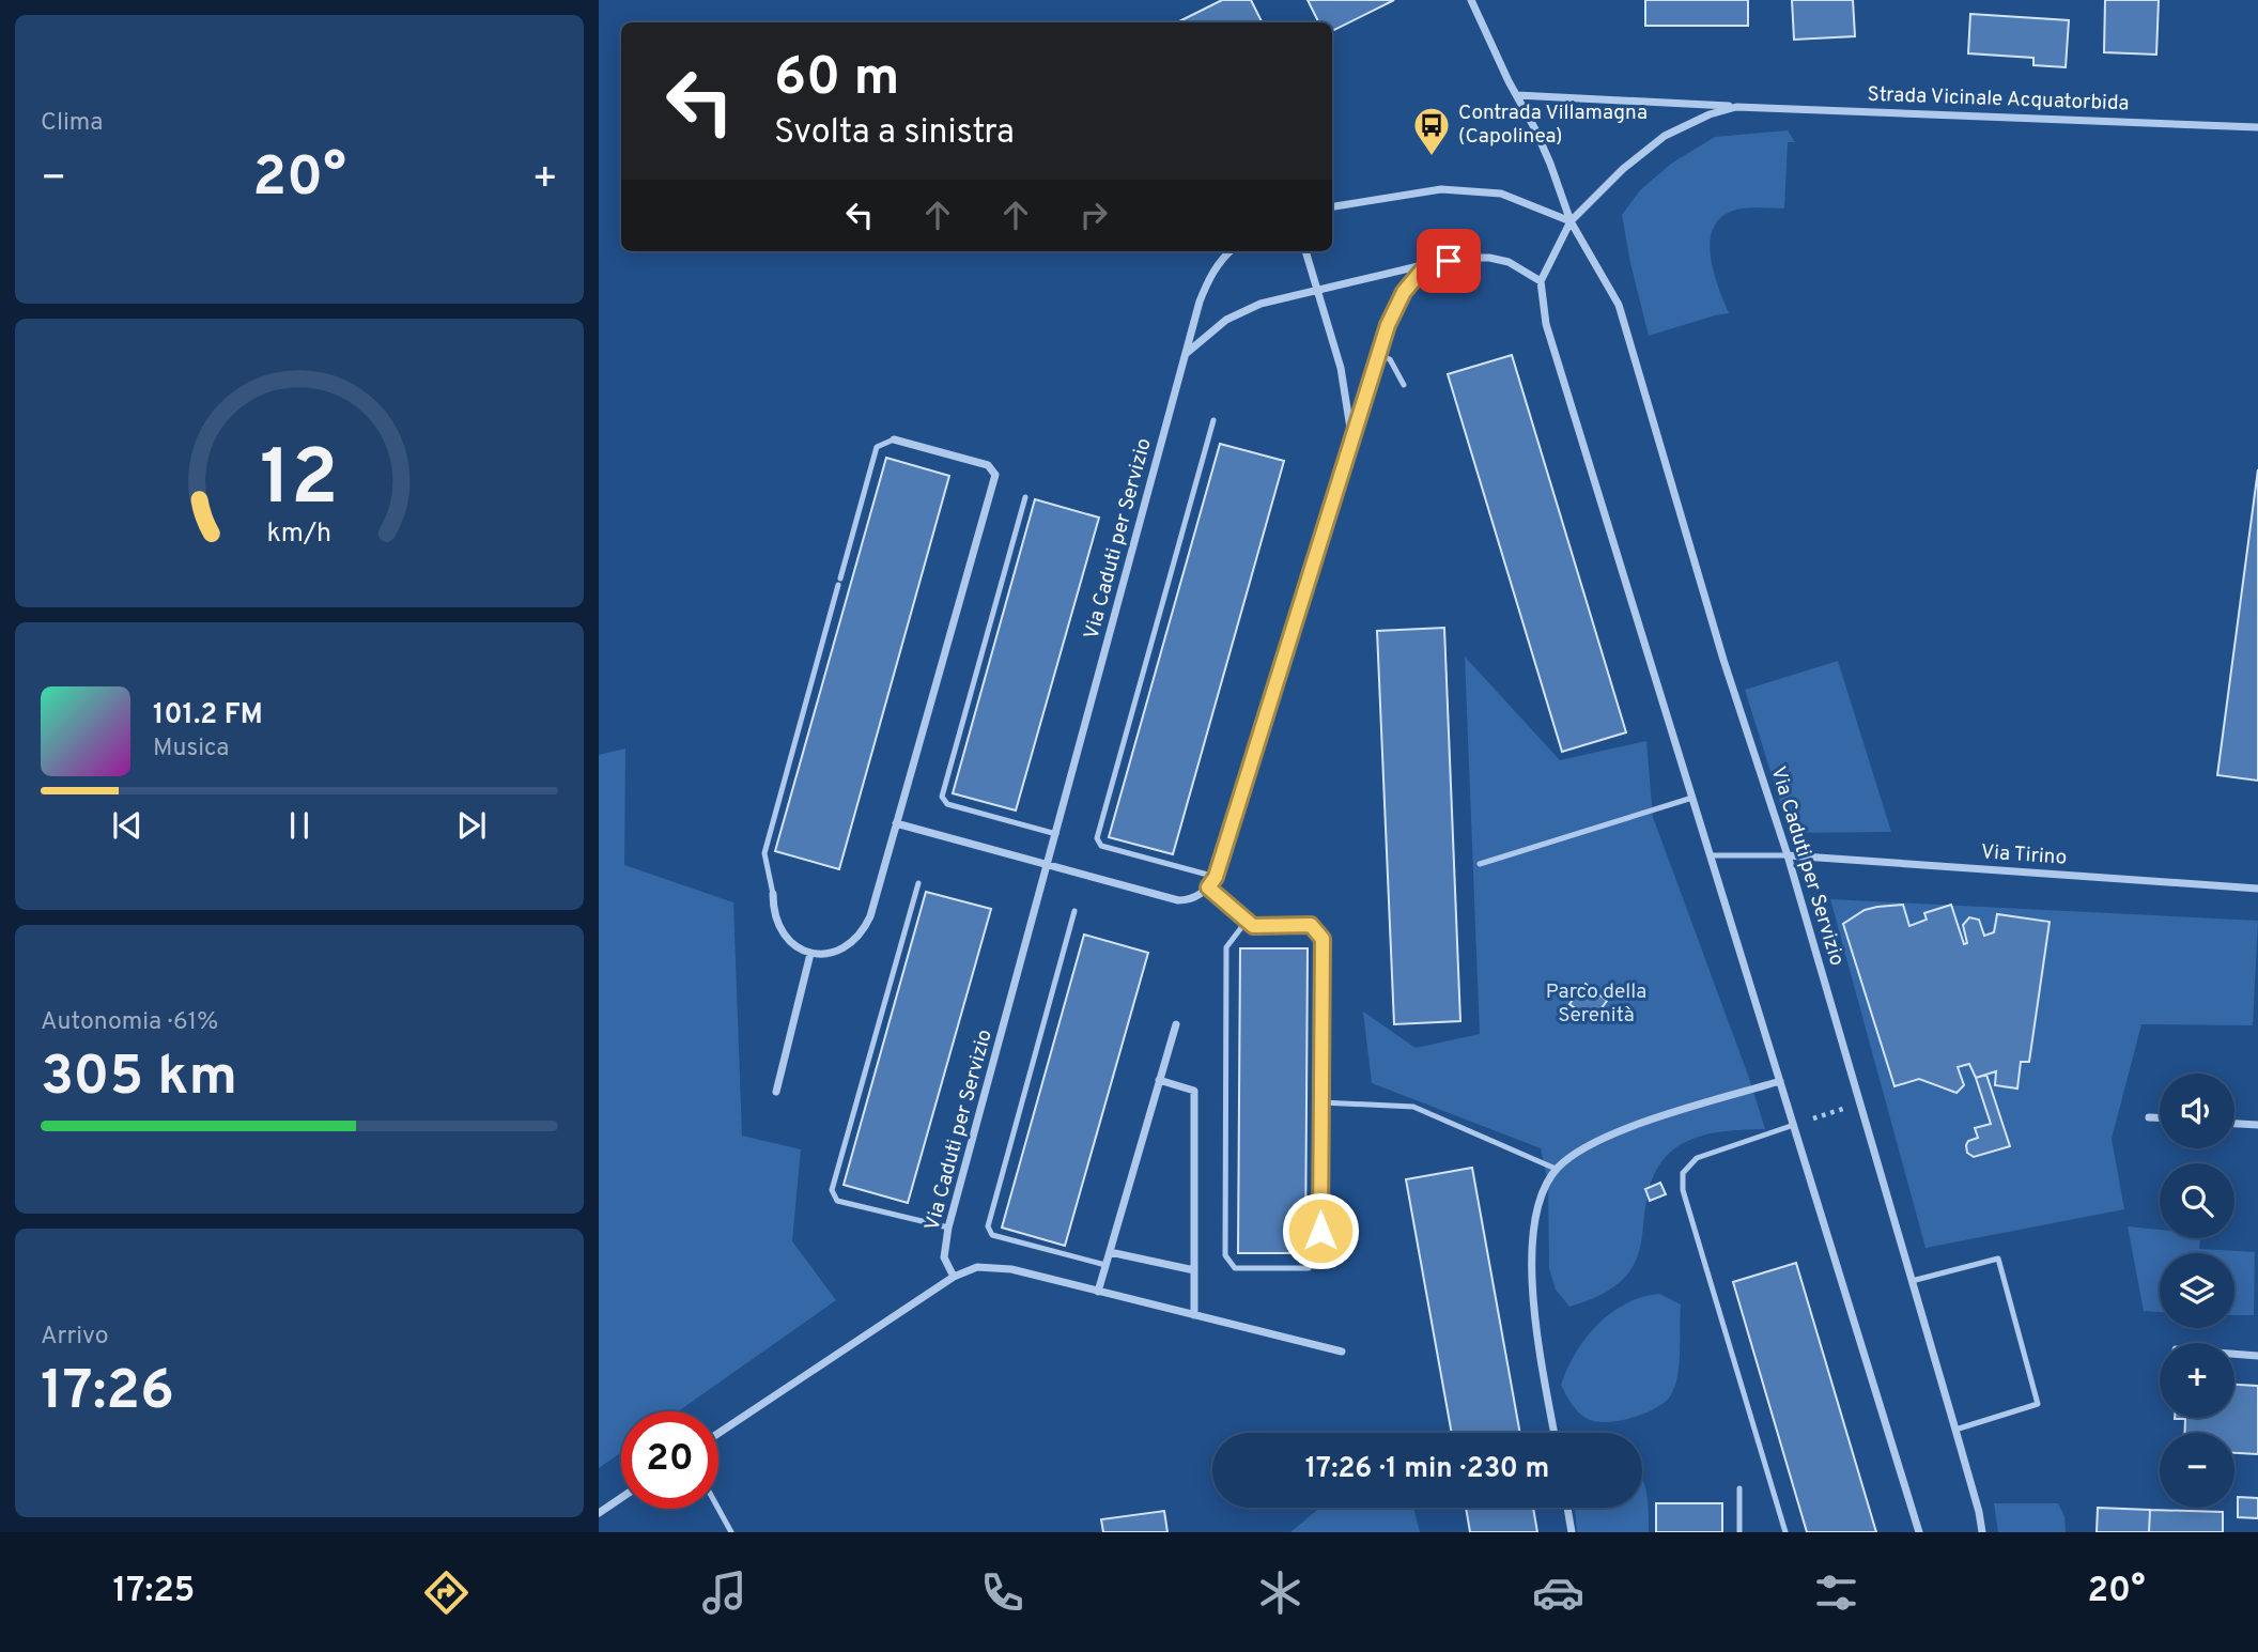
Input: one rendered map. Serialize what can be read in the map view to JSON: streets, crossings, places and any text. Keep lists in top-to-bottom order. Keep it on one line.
{"streets":{"street":["Strada Vicinale Acquatorbida","Via Caduti per Servizio","Via Tirino"]},"crossings":[["Strada Vicinale Acquatorbida","Via Caduti per Servizio"],["Via Caduti per Servizio","Via Tirino"]],"parks":["Parco della Serenità"],"places":{"bus stop":["Contrada Villamagna (Capolinea)"]},"page":{"tile":["Clima",["Autonomia · 61%","305 km"],["Arrivo","17:26"]],"turn":["60 m","Svolta a sinistra"],"heat":["−","20°","+"],"song":["101.2 FM","Musica"],"map_buttons":["+","−"],"limit":"20","trip":"17:26 · 1 min · 230 m","tabs":["17:25","20°"],"gauge":["12","km/h"]}}
